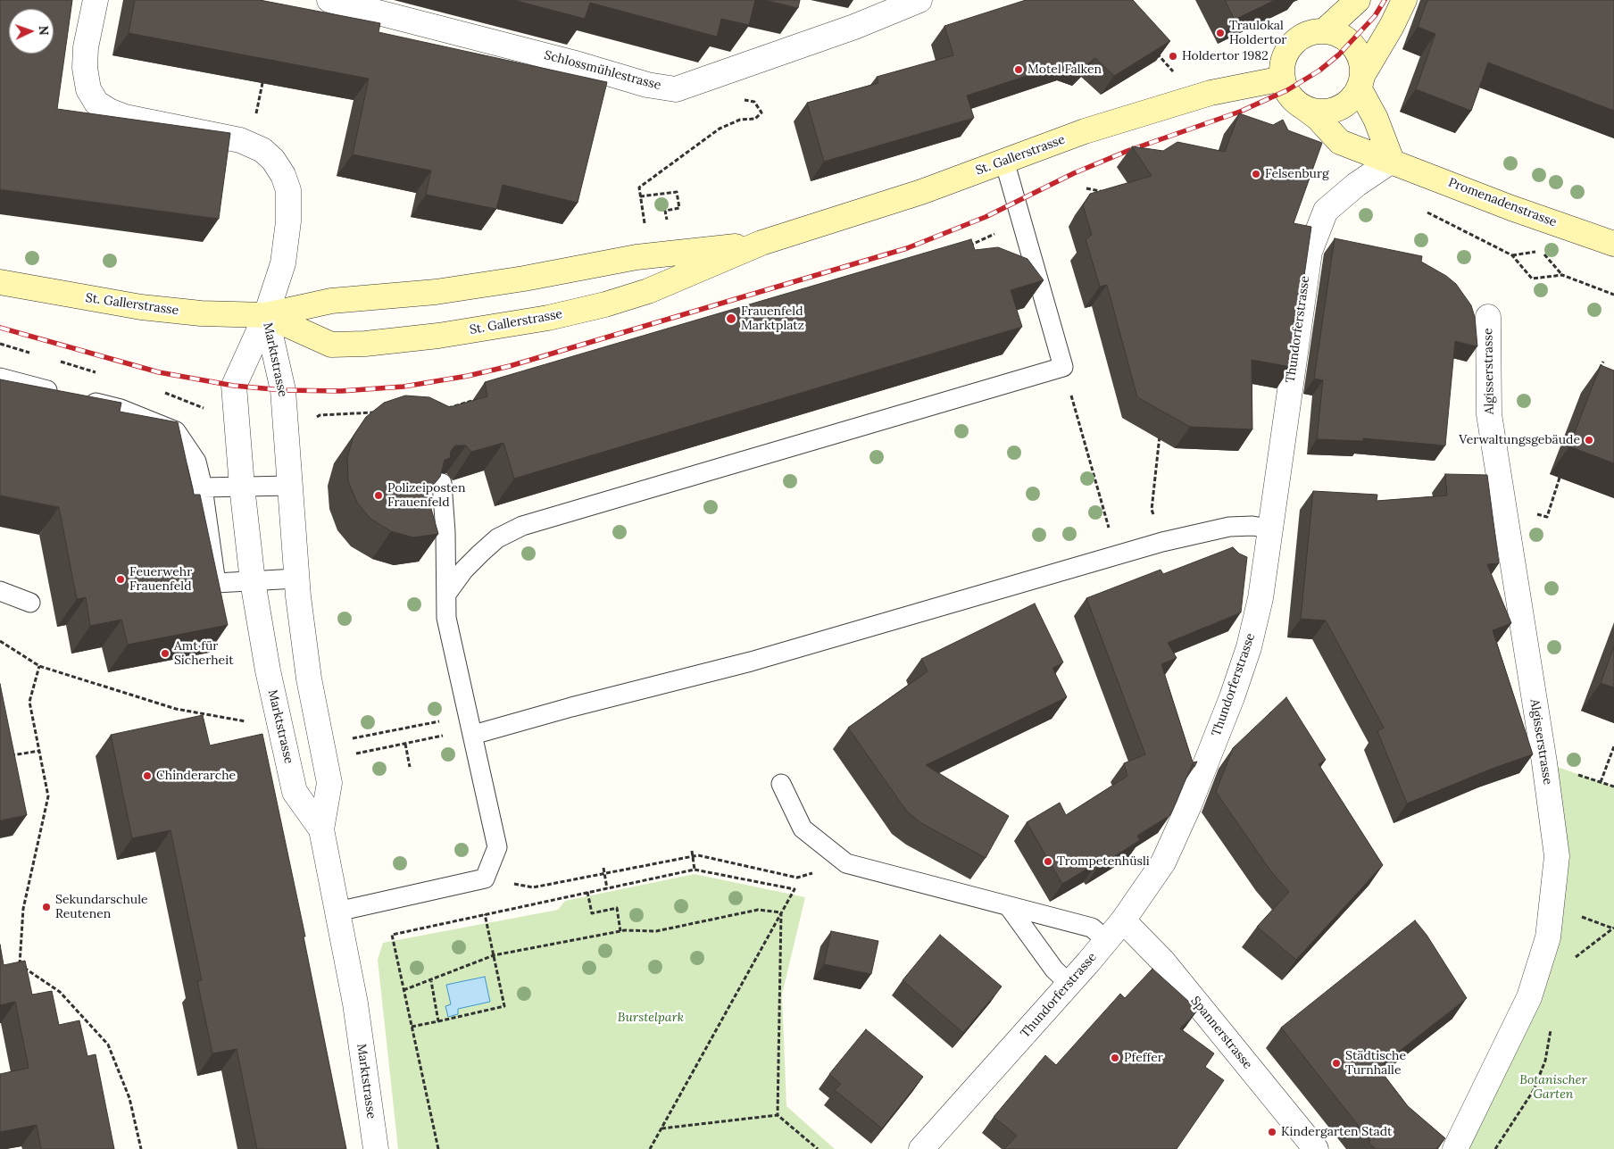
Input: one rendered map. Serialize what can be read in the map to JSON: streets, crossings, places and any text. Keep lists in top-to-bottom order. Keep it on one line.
{"streets":{"main road":["St. Gallerstrasse","Promenadenstrasse"],"street":["Schlossmühlestrasse","Thundorferstrasse","Marktstrasse","Algisserstrasse","Spannerstrasse"]},"crossings":[["St. Gallerstrasse","Promenadenstrasse"],["St. Gallerstrasse","Marktstrasse"],["Promenadenstrasse","Thundorferstrasse"],["Thundorferstrasse","Spannerstrasse"]],"parks":["Burstelpark","Botanischer Garten"],"places":["Traulokal Holdertor","Holdertor 1982","Motel Falken","Felsenburg","Frauenfeld Marktplatz","Verwaltungsgebäude","Polizeiposten Frauenfeld","Feuerwehr Frauenfeld","Amt für Sicherheit","Chinderarche","Trompetenhüsli","Sekundarschule Reutenen","Pfeffer","Städtische Turnhalle","Kindergarten Stadt"],"north":"right"}
